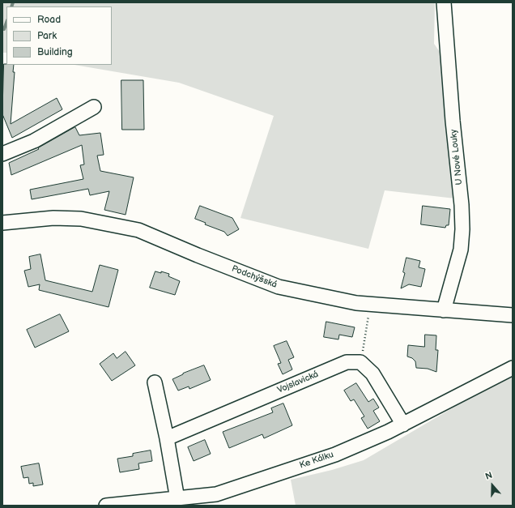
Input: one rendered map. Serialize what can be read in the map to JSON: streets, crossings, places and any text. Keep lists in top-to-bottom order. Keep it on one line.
{"streets":{"street":["U Nové Louky","Podchýšská","Vojslavická","Ke Kálku"]},"crossings":[["U Nové Louky","Podchýšská"]],"legend":["Road","Park","Building"],"north":"top"}
